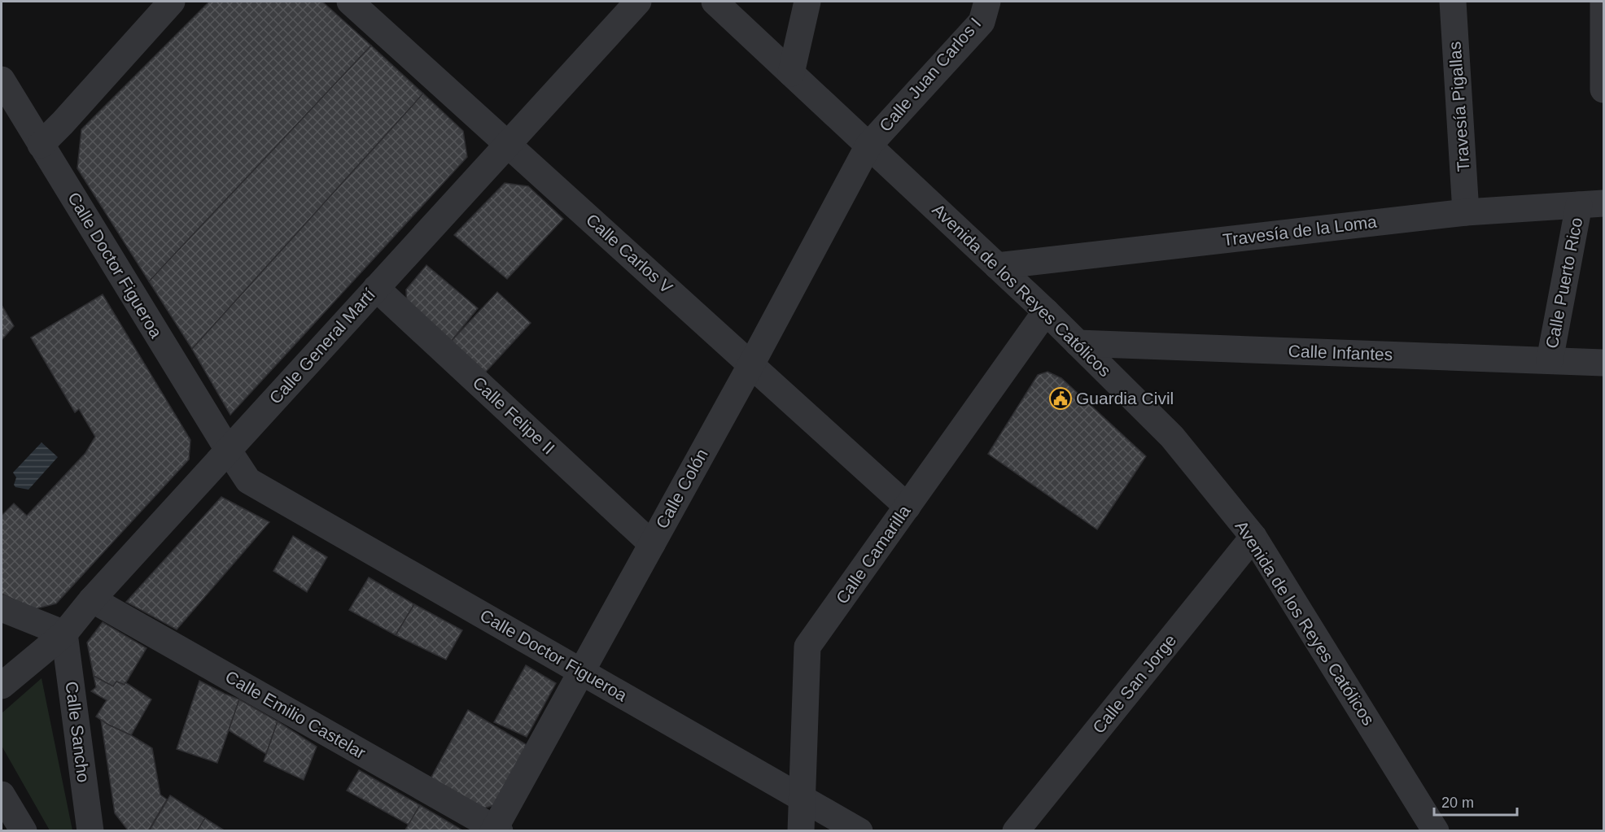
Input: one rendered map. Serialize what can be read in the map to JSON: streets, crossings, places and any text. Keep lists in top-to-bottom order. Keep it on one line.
{"streets":{"street":["Calle Juan Carlos I","Travesía Pigallas","Travesía de la Loma","Calle Carlos V","Calle Doctor Figueroa","Calle Puerto Rico","Avenida de los Reyes Católicos","Calle General Martí","Calle Infantes","Calle Felipe II","Calle Colón","Calle Camarilla","Calle San Jorge","Calle Emilio Castelar","Calle Sancho"]},"crossings":[["Calle Juan Carlos I","Avenida de los Reyes Católicos"],["Calle Juan Carlos I","Calle Colón"],["Travesía Pigallas","Travesía de la Loma"],["Travesía de la Loma","Calle Puerto Rico"],["Travesía de la Loma","Avenida de los Reyes Católicos"],["Calle Carlos V","Calle General Martí"],["Calle Carlos V","Calle Colón"],["Calle Carlos V","Calle Camarilla"],["Calle Doctor Figueroa","Calle General Martí"],["Calle Doctor Figueroa","Calle Colón"],["Calle Doctor Figueroa","Calle Camarilla"],["Calle Puerto Rico","Calle Infantes"],["Avenida de los Reyes Católicos","Calle Infantes"],["Avenida de los Reyes Católicos","Calle Colón"],["Avenida de los Reyes Católicos","Calle Camarilla"],["Avenida de los Reyes Católicos","Calle San Jorge"],["Calle General Martí","Calle Felipe II"],["Calle General Martí","Calle Emilio Castelar"],["Calle General Martí","Calle Sancho"],["Calle Felipe II","Calle Colón"],["Calle Colón","Calle Emilio Castelar"]],"places":{"public building":["Guardia Civil"]},"scale_bar":"20 m"}
